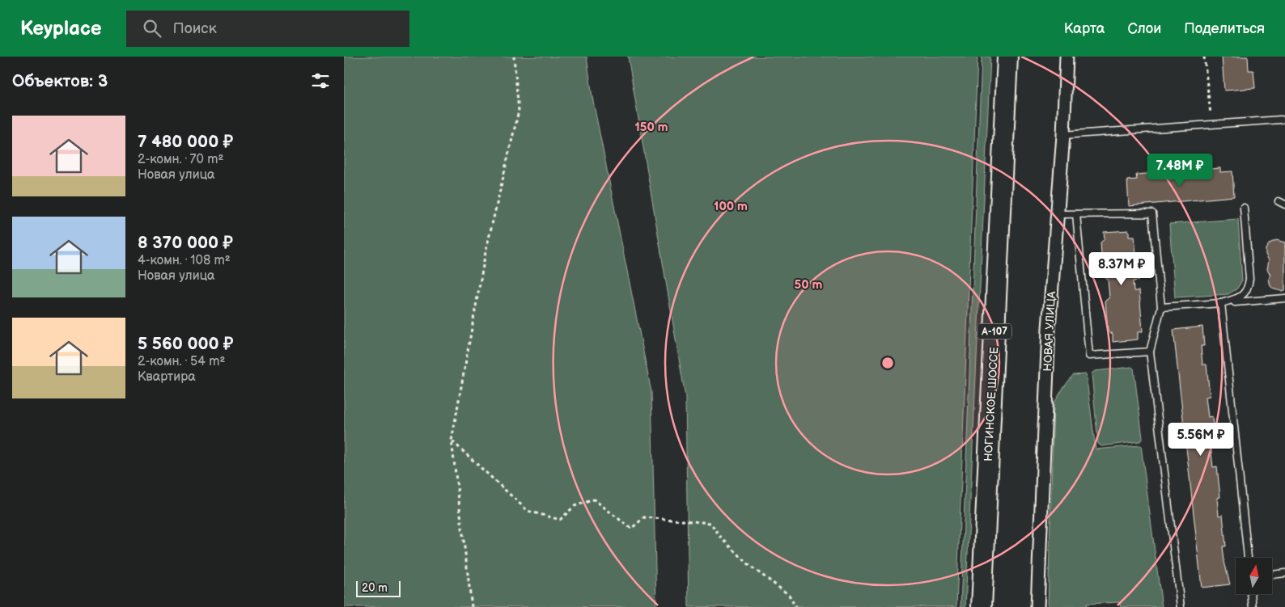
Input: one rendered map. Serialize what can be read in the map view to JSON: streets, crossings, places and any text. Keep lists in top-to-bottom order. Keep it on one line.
{"streets":{"highway":["А-107","НОГИНСКОЕ ШОССЕ"],"street":["НОВАЯ УЛИЦА"]},"scale_bar":"20 m","north":"top","page":{"header":"Keyplace","search":"Поиск","nav":["Карта","Слои","Поделиться"],"heading":"Объектов: 3","list":[{"name":"7 480 000 ₽","note":"2-комн. · 70 m² · Новая улица"},{"name":"8 370 000 ₽","note":"4-комн. · 108 m² · Новая улица"},{"name":"5 560 000 ₽","note":"2-комн. · 54 m² · Квартира"}],"price":["7.48M ₽","8.37M ₽","5.56M ₽"],"scale":"20 m"},"rings":["150 m","100 m","50 m"]}
